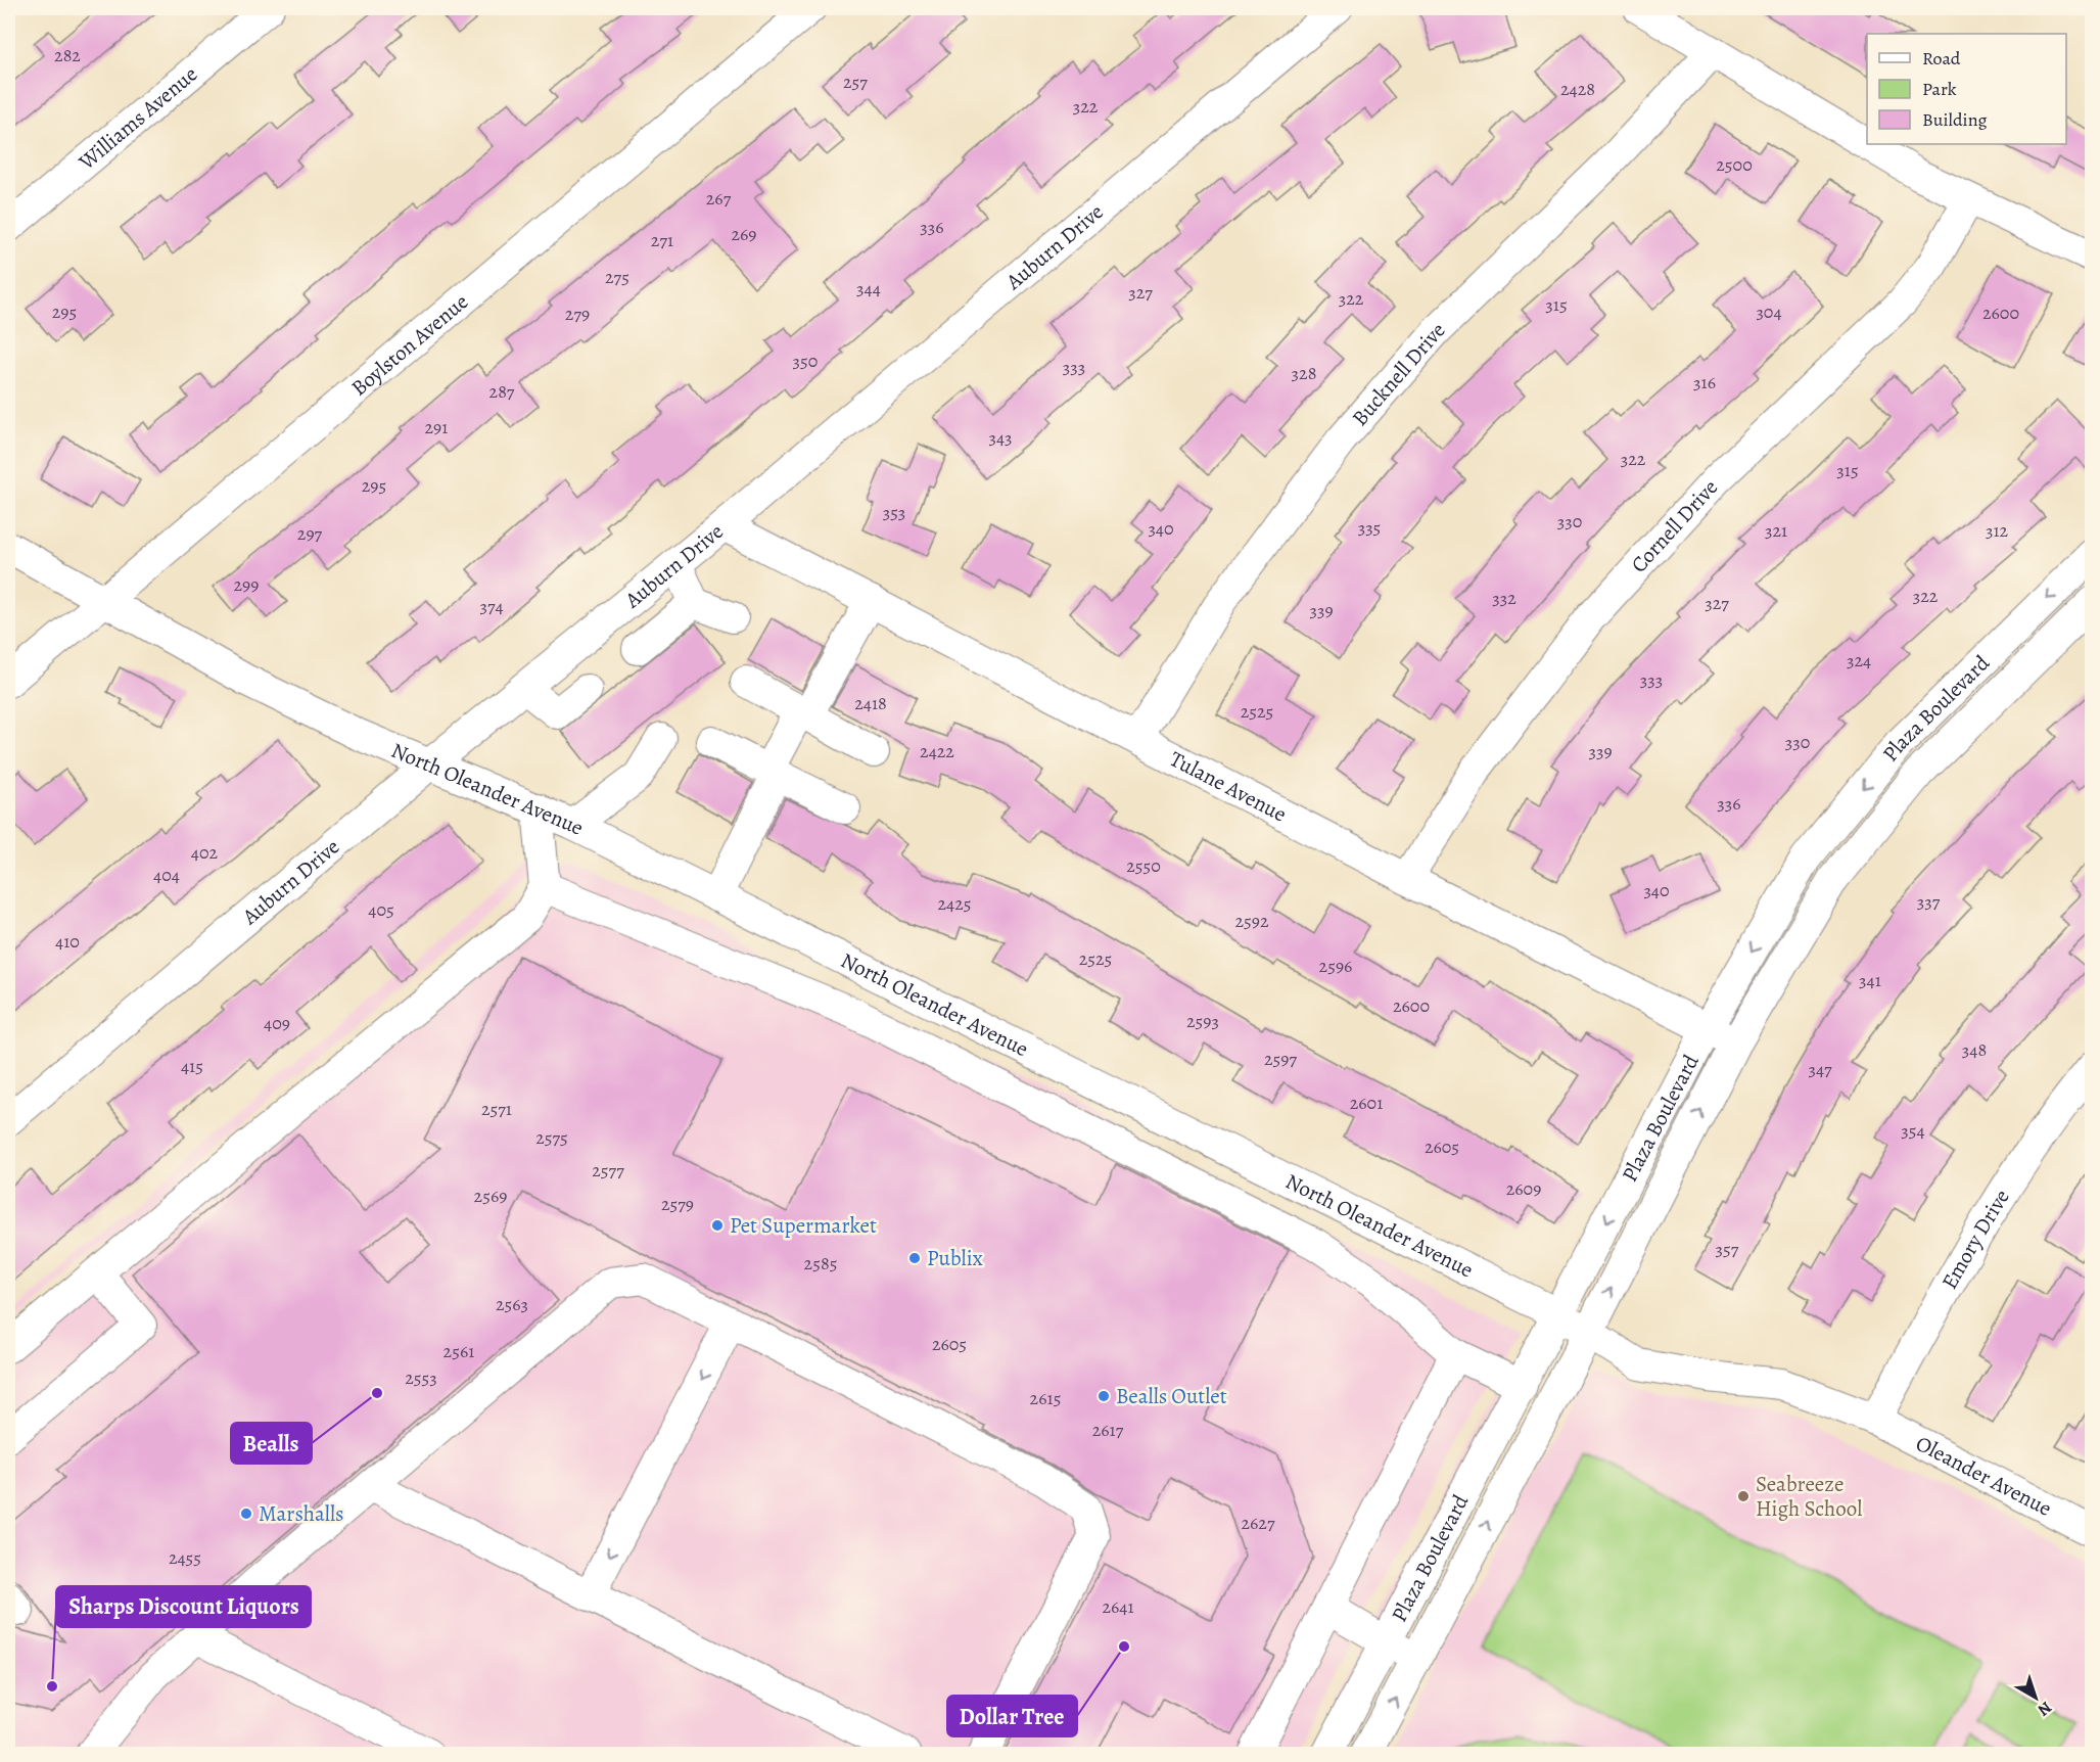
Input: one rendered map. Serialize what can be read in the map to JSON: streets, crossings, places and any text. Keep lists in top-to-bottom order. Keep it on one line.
{"streets":{"street":["Williams Avenue","Auburn Drive","Boylston Avenue","Bucknell Drive","Cornell Drive","Plaza Boulevard","Tulane Avenue","North Oleander Avenue","Emory Drive","Oleander Avenue"]},"crossings":[["Auburn Drive","Tulane Avenue"],["Auburn Drive","North Oleander Avenue"],["Boylston Avenue","North Oleander Avenue"],["Bucknell Drive","Tulane Avenue"],["Cornell Drive","Tulane Avenue"],["Plaza Boulevard","Tulane Avenue"],["Plaza Boulevard","North Oleander Avenue"],["North Oleander Avenue","Emory Drive"],["North Oleander Avenue","Oleander Avenue"],["Emory Drive","Oleander Avenue"]],"places":["Pet Supermarket","Publix","Bealls","Bealls Outlet","Seabreeze High School","Marshalls","Dollar Tree","Sharps Discount Liquors"],"house_numbers":["282","257","2428","322","2500","267","336","269","271","275","344","327","322","315","295","304","2600","279","350","333","328","316","287","291","343","322","315","295","353","330","335","340","321","312","297","299","322","332","327","374","339","324","333","2418","2525","330","2422","339","336","402","2550","404","340","337","2425","405","2592","410","2525","2596","341","2600","2593","409","348","2597","415","347","2601","2571","354","2575","2605","2577","2609","2569","2579","357","2585","2563","2605","2561","2553","2615","2617","2627","2455","2641"],"legend":["Road","Park","Building"],"north":"bottom right"}
